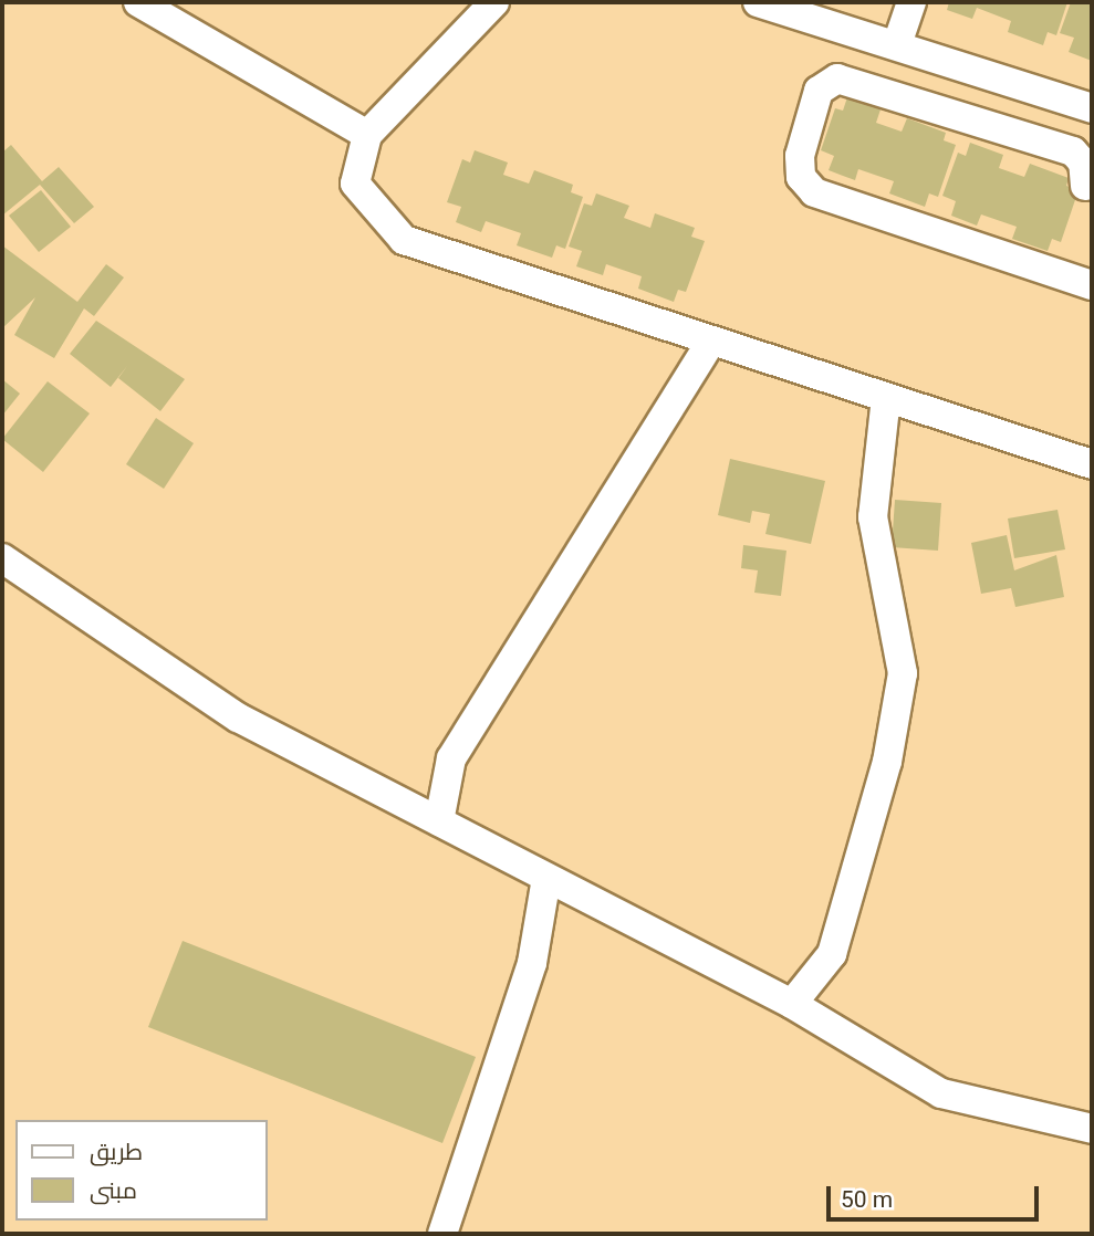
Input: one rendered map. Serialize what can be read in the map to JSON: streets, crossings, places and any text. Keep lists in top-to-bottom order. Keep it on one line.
{"legend":["طريق","مبنى"],"scale_bar":"50 m"}
